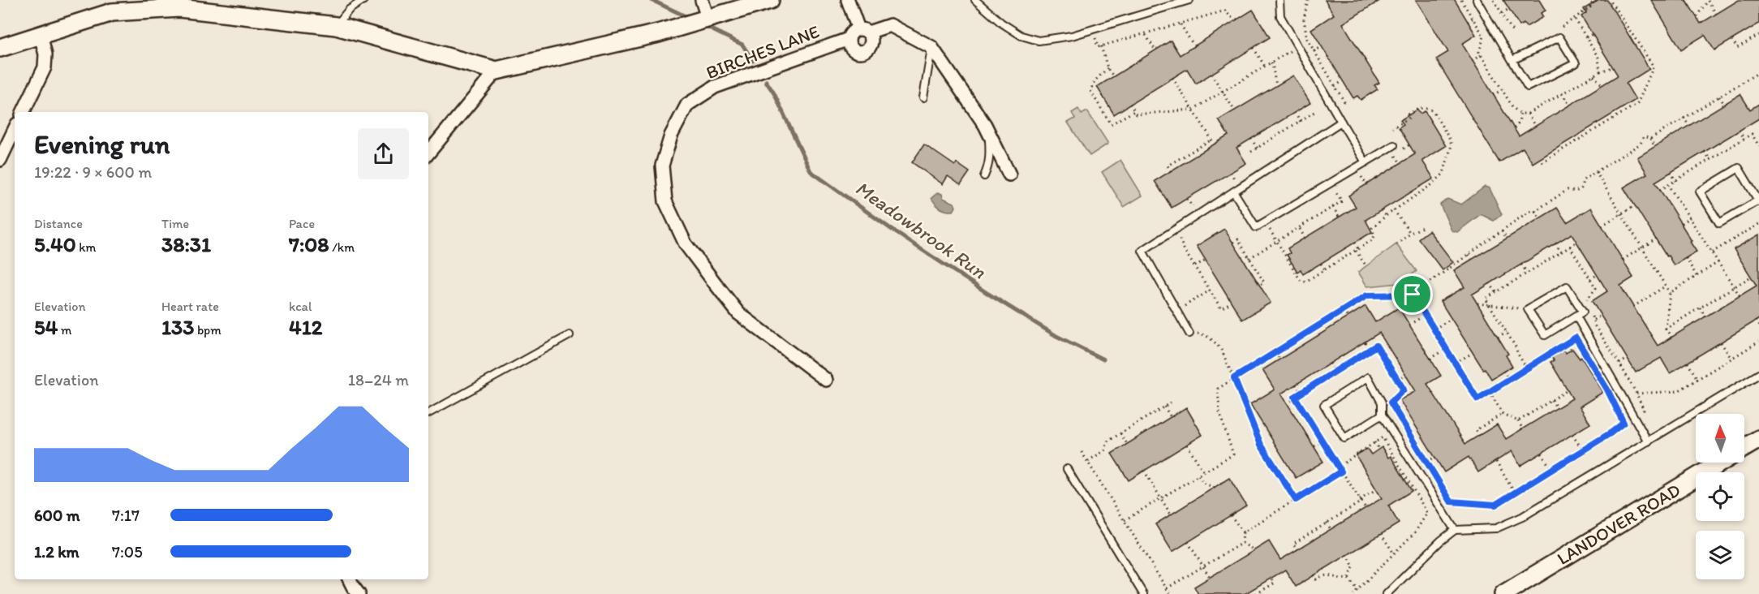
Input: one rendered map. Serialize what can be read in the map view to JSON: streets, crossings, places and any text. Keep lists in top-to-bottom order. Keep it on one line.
{"streets":{"main road":["LANDOVER ROAD"],"street":["BIRCHES LANE"]},"water":["Meadowbrook Run"],"north":"top","page":{"heading":["Evening run","19:22 · 9 × 600 m"],"stats":[["Distance","5.40 km"],["Time","38:31"],["Pace","7:08 /km"],["Elevation","54 m"],["Heart rate","133 bpm"],["kcal","412"]],"chart":["Elevation","18–24 m"],"list":[{"name":"600 m","note":"7:17"},{"name":"1.2 km","note":"7:05"}]}}
